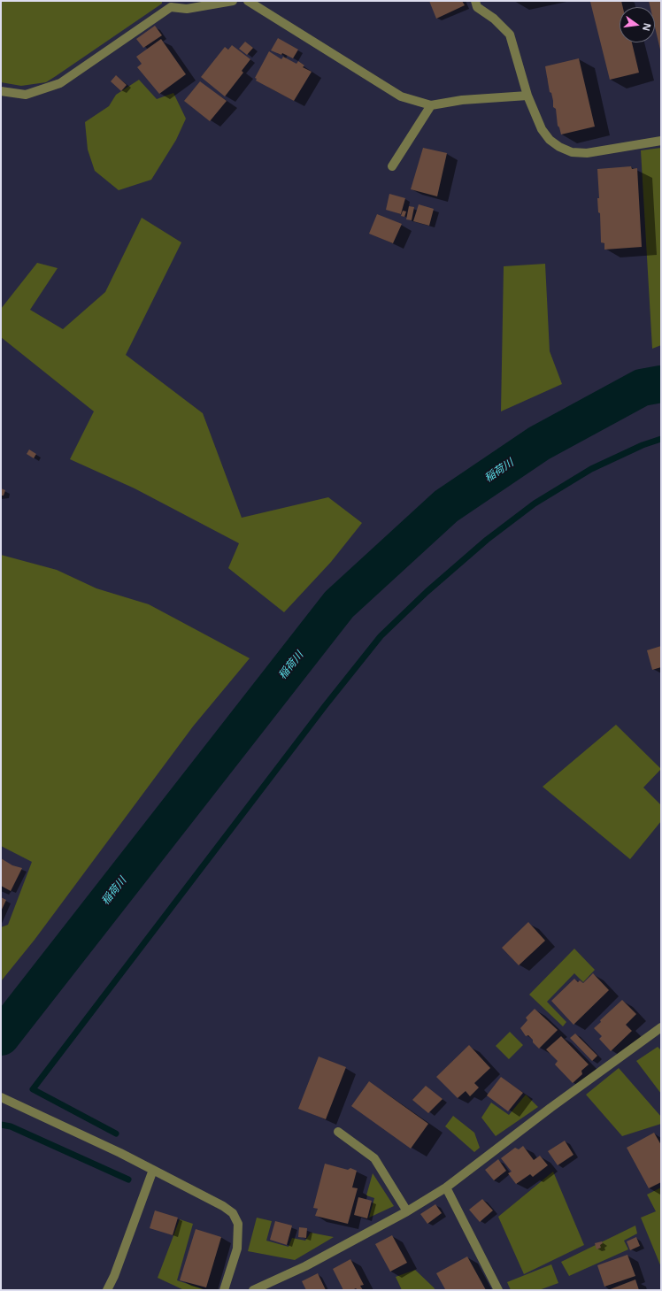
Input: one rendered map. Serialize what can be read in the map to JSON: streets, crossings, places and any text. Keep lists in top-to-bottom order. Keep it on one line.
{"water":["稲荷川"],"north":"right"}
